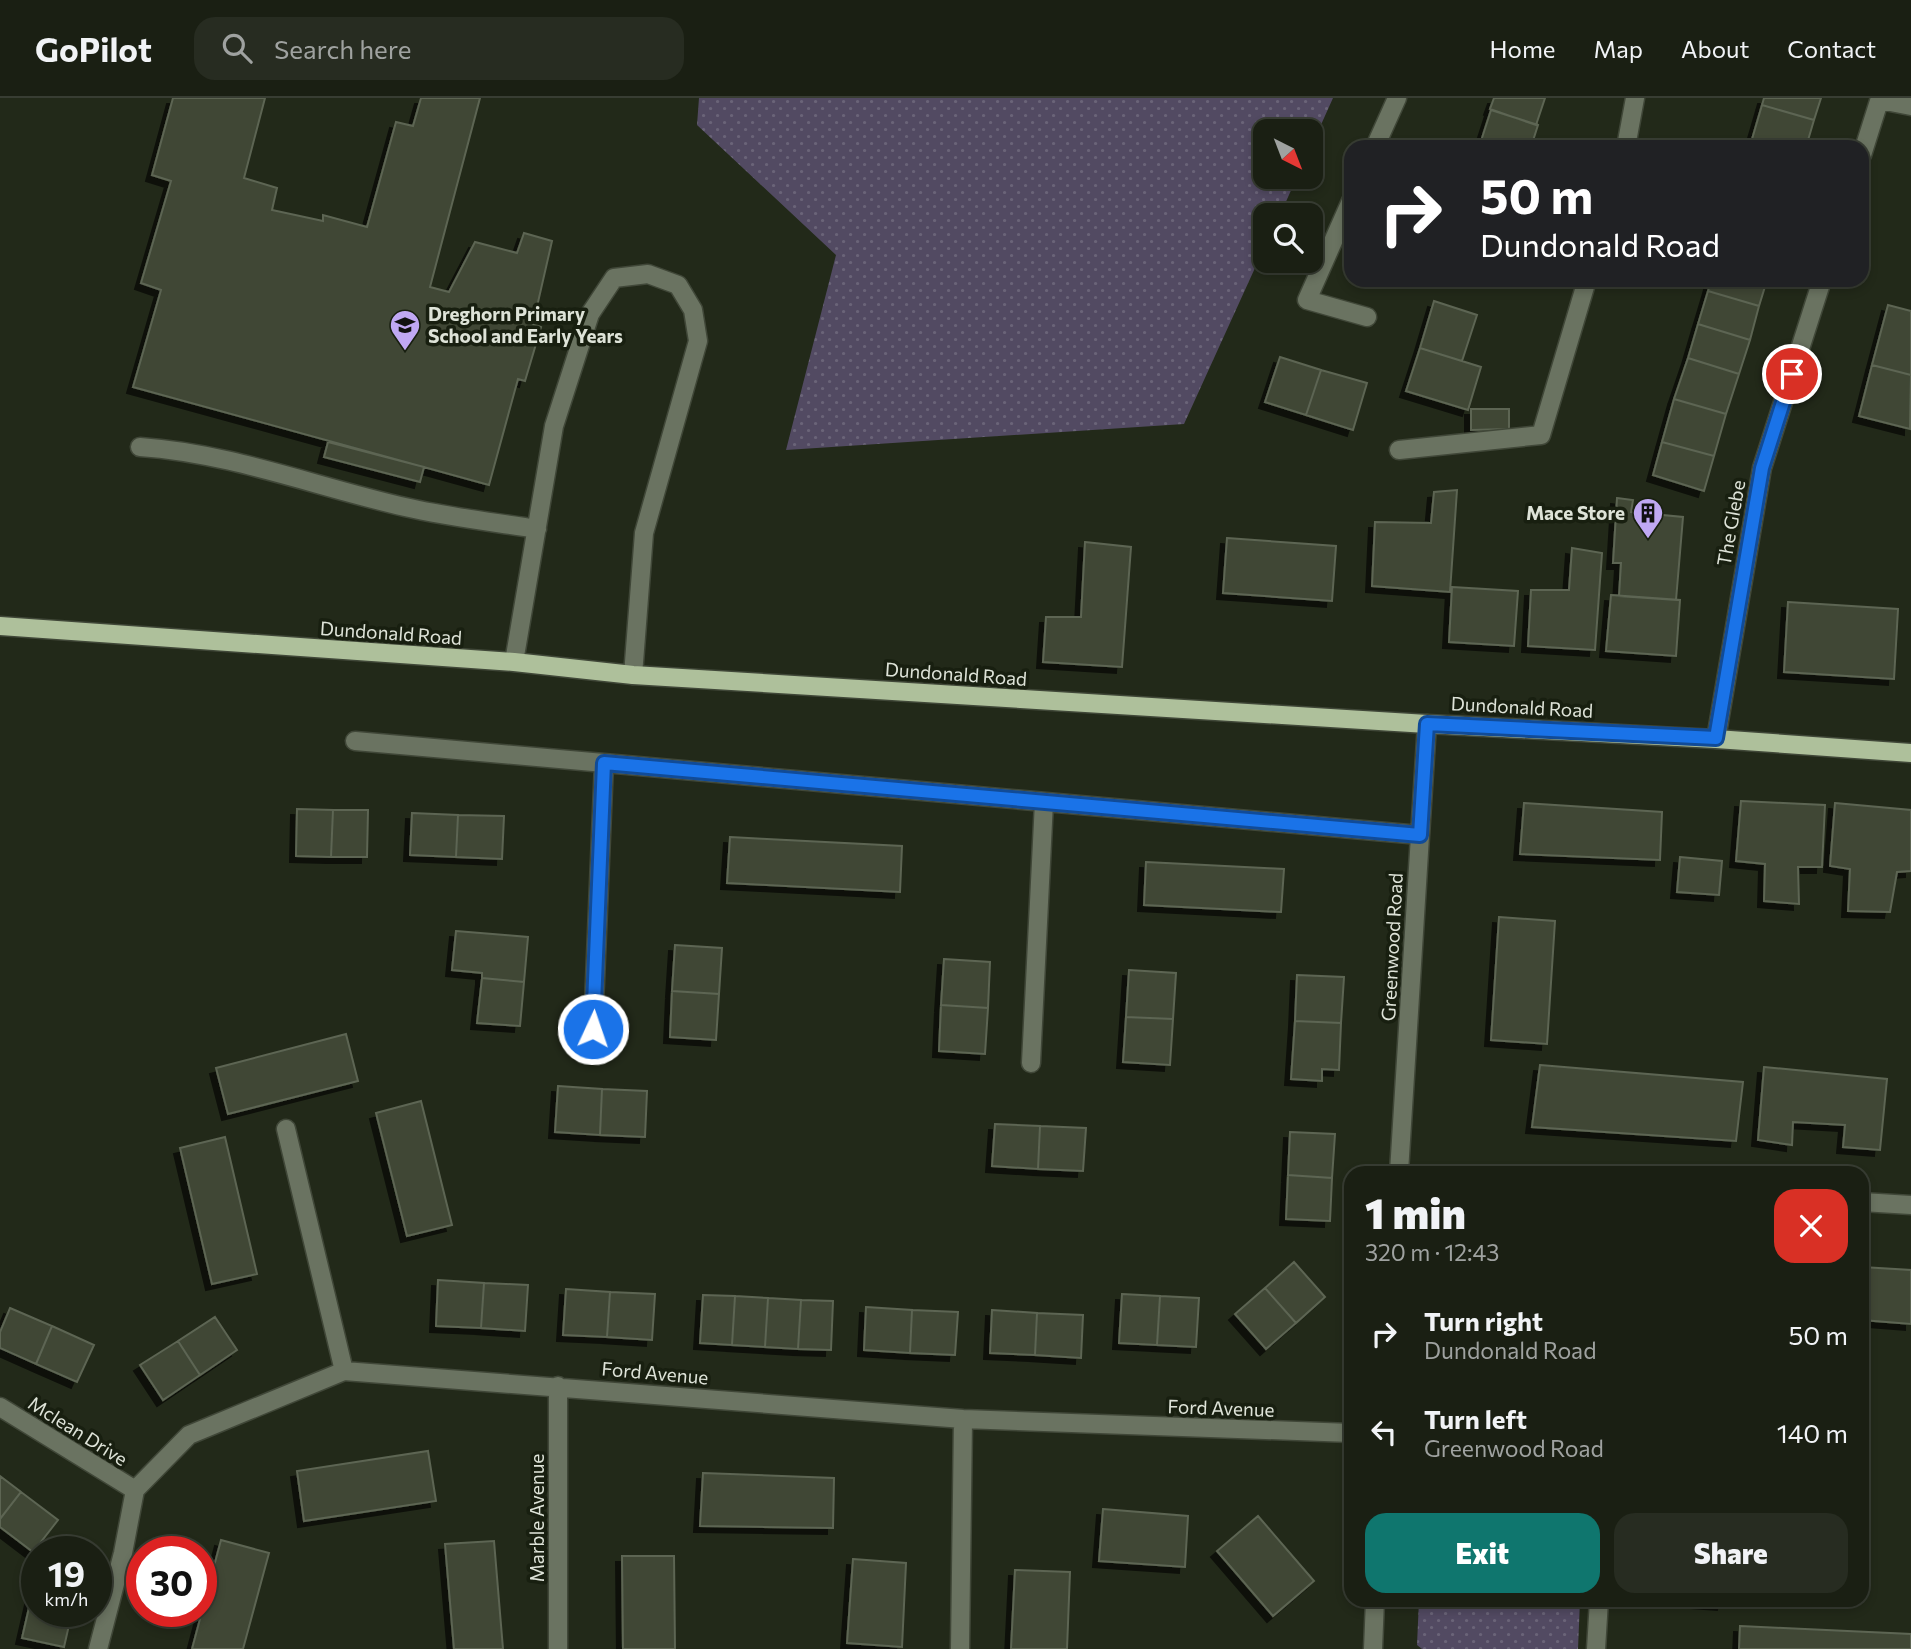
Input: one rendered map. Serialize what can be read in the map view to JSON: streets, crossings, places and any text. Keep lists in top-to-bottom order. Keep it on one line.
{"streets":{"main road":["Dundonald Road"],"street":["The Glebe","Greenwood Road","Ford Avenue","Mclean Drive","Marble Avenue"]},"crossings":[["The Glebe","Dundonald Road"],["Dundonald Road","Greenwood Road"],["Ford Avenue","Mclean Drive"],["Ford Avenue","Marble Avenue"]],"places":{"school or university":["Dreghorn Primary School and Early Years"],"building":["Mace Store"]},"north":"bottom right","page":{"header":"GoPilot","search":"Search here","nav":["Home","Map","About","Contact"],"turn":["50 m","Dundonald Road"],"heading":["1 min","320 m · 12:43"],"list":[{"name":"Turn right","note":"Dundonald Road","value":"50 m"},{"name":"Turn left","note":"Greenwood Road","value":"140 m"}],"buttons":["Exit","Share"],"speed":"19 km/h","limit":"30"}}
